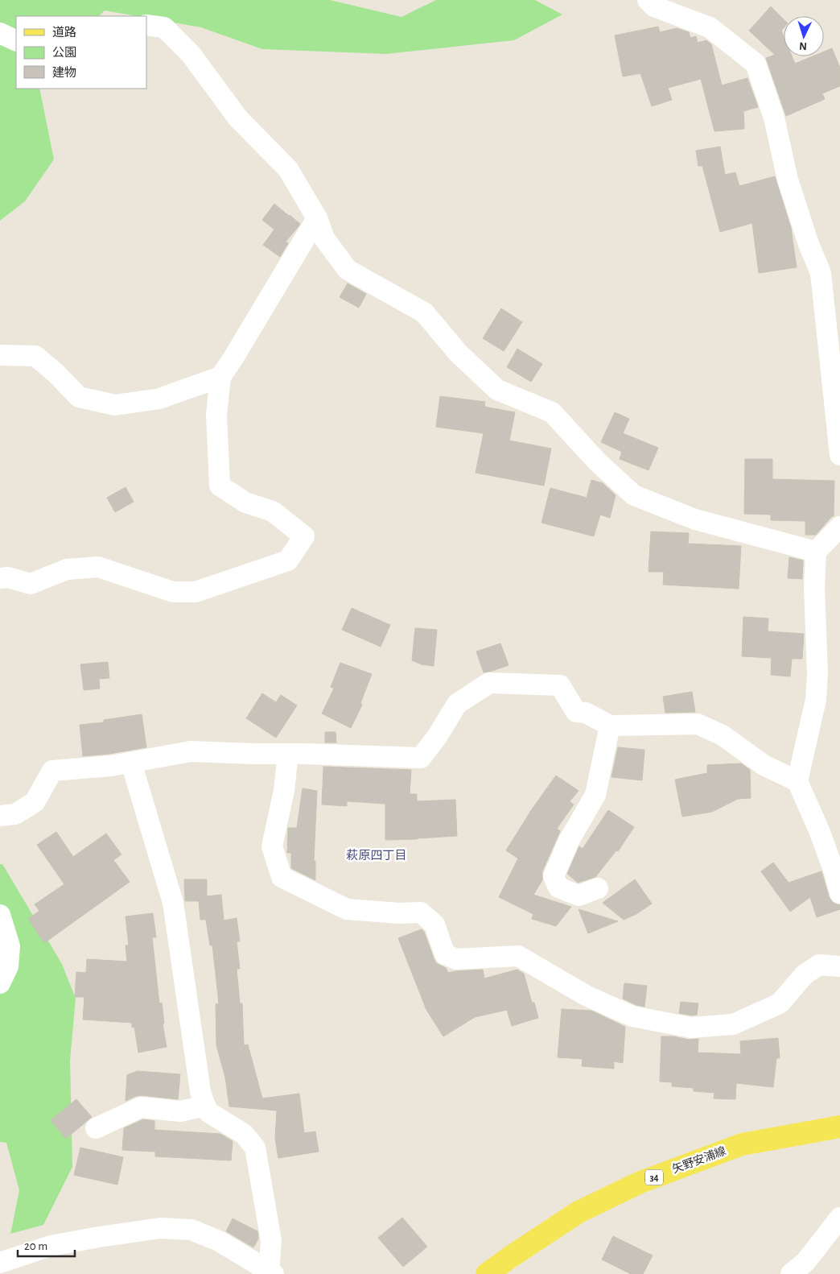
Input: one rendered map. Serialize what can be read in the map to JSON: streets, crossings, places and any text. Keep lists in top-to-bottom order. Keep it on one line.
{"streets":{"main road":["矢野安浦線","34"]},"districts":["萩原四丁目"],"legend":["道路","公園","建物"],"scale_bar":"20 m","north":"bottom"}
